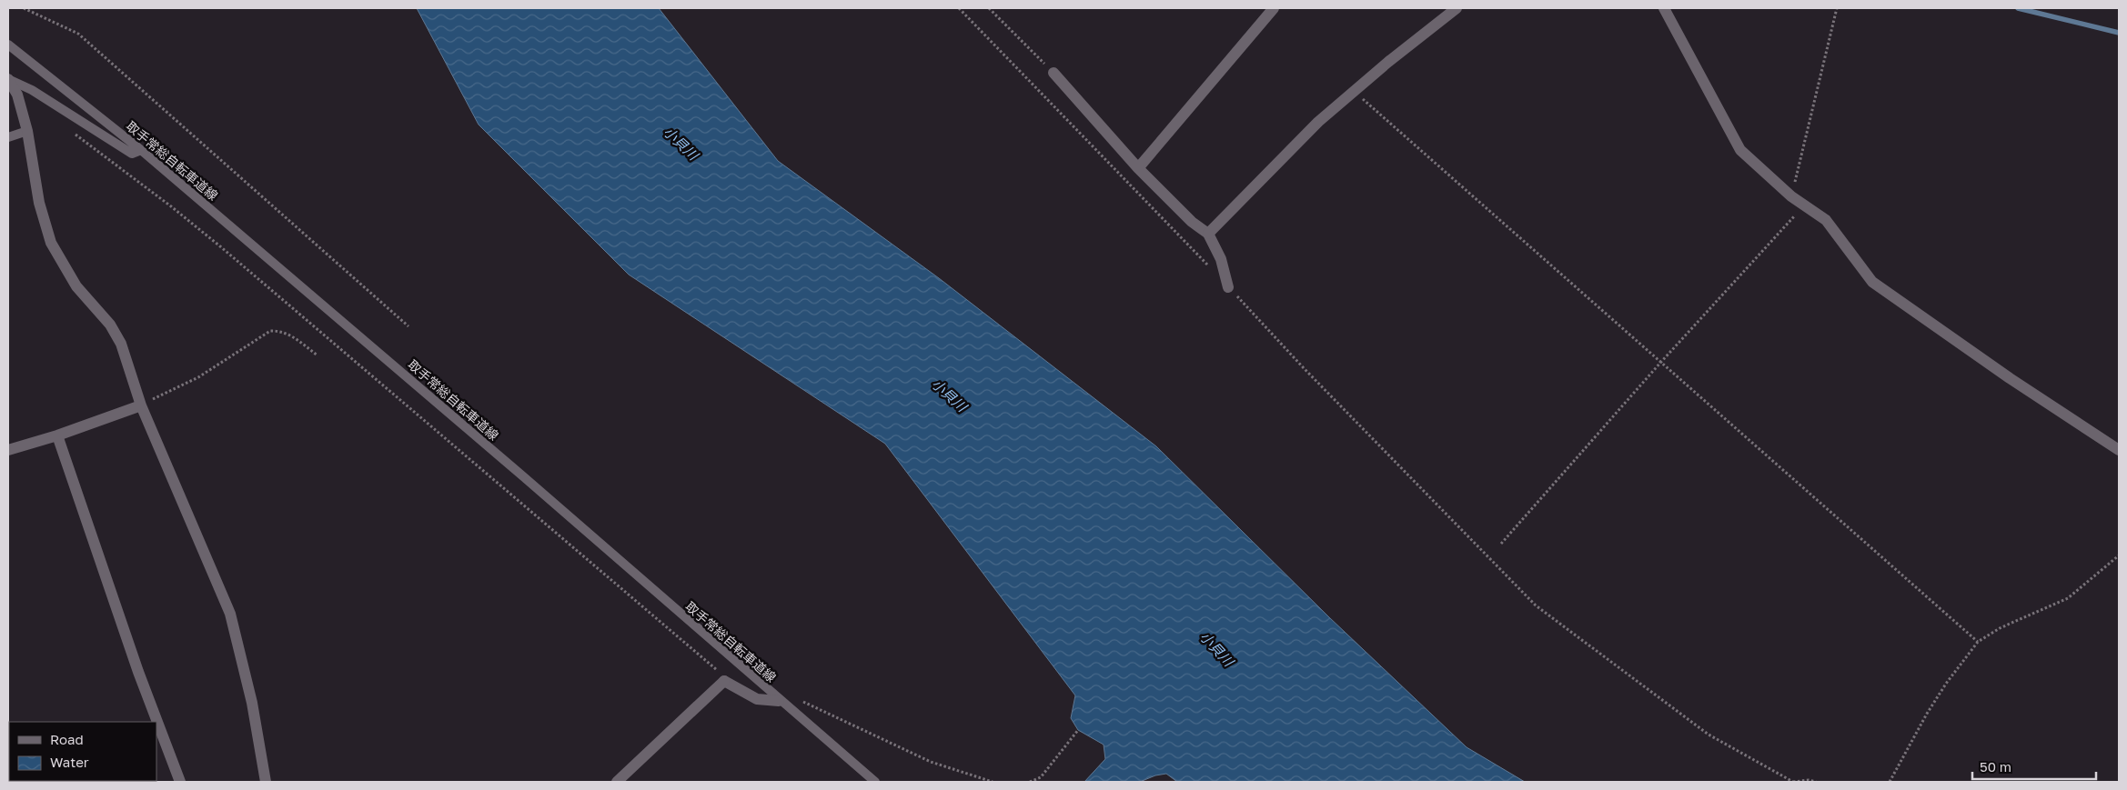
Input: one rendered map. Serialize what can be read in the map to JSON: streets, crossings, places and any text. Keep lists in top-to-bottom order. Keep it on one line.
{"streets":{"lane":["取手常総自転車道線"]},"water":["小貝川"],"legend":["Road","Water"],"scale_bar":"50 m"}
